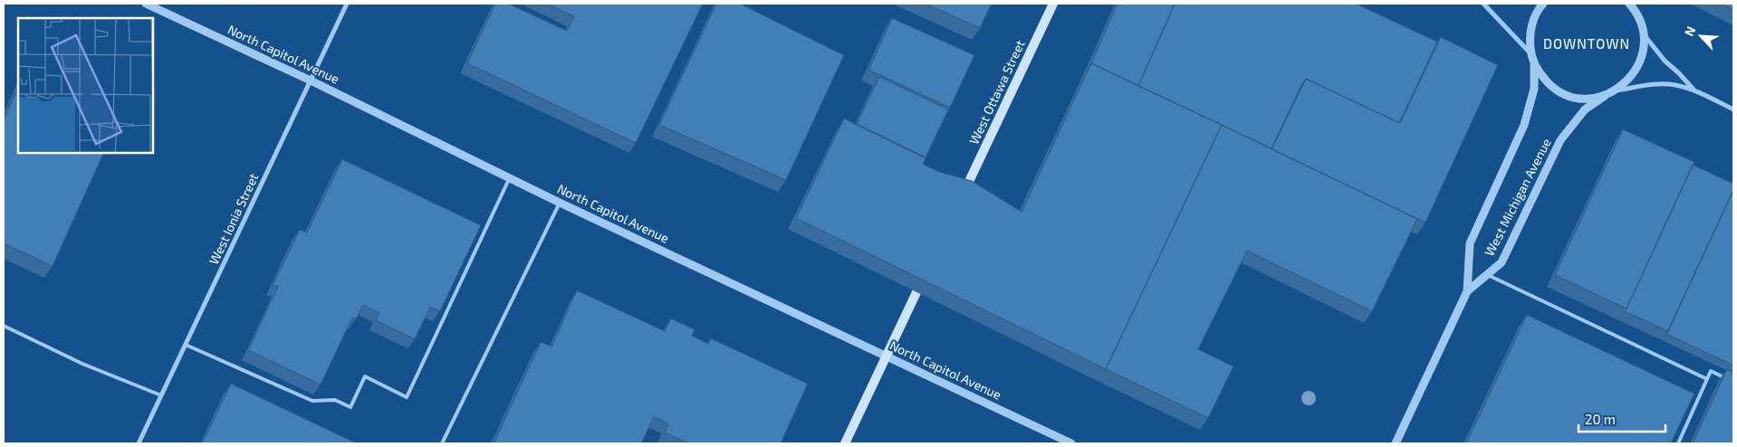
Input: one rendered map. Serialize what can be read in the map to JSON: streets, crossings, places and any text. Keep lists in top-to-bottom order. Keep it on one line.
{"streets":{"main road":["West Ottawa Street"],"street":["North Capitol Avenue","West Michigan Avenue","West Ionia Street"]},"crossings":[["North Capitol Avenue","West Ionia Street"]],"districts":["DOWNTOWN"],"scale_bar":"20 m","north":"top left"}
